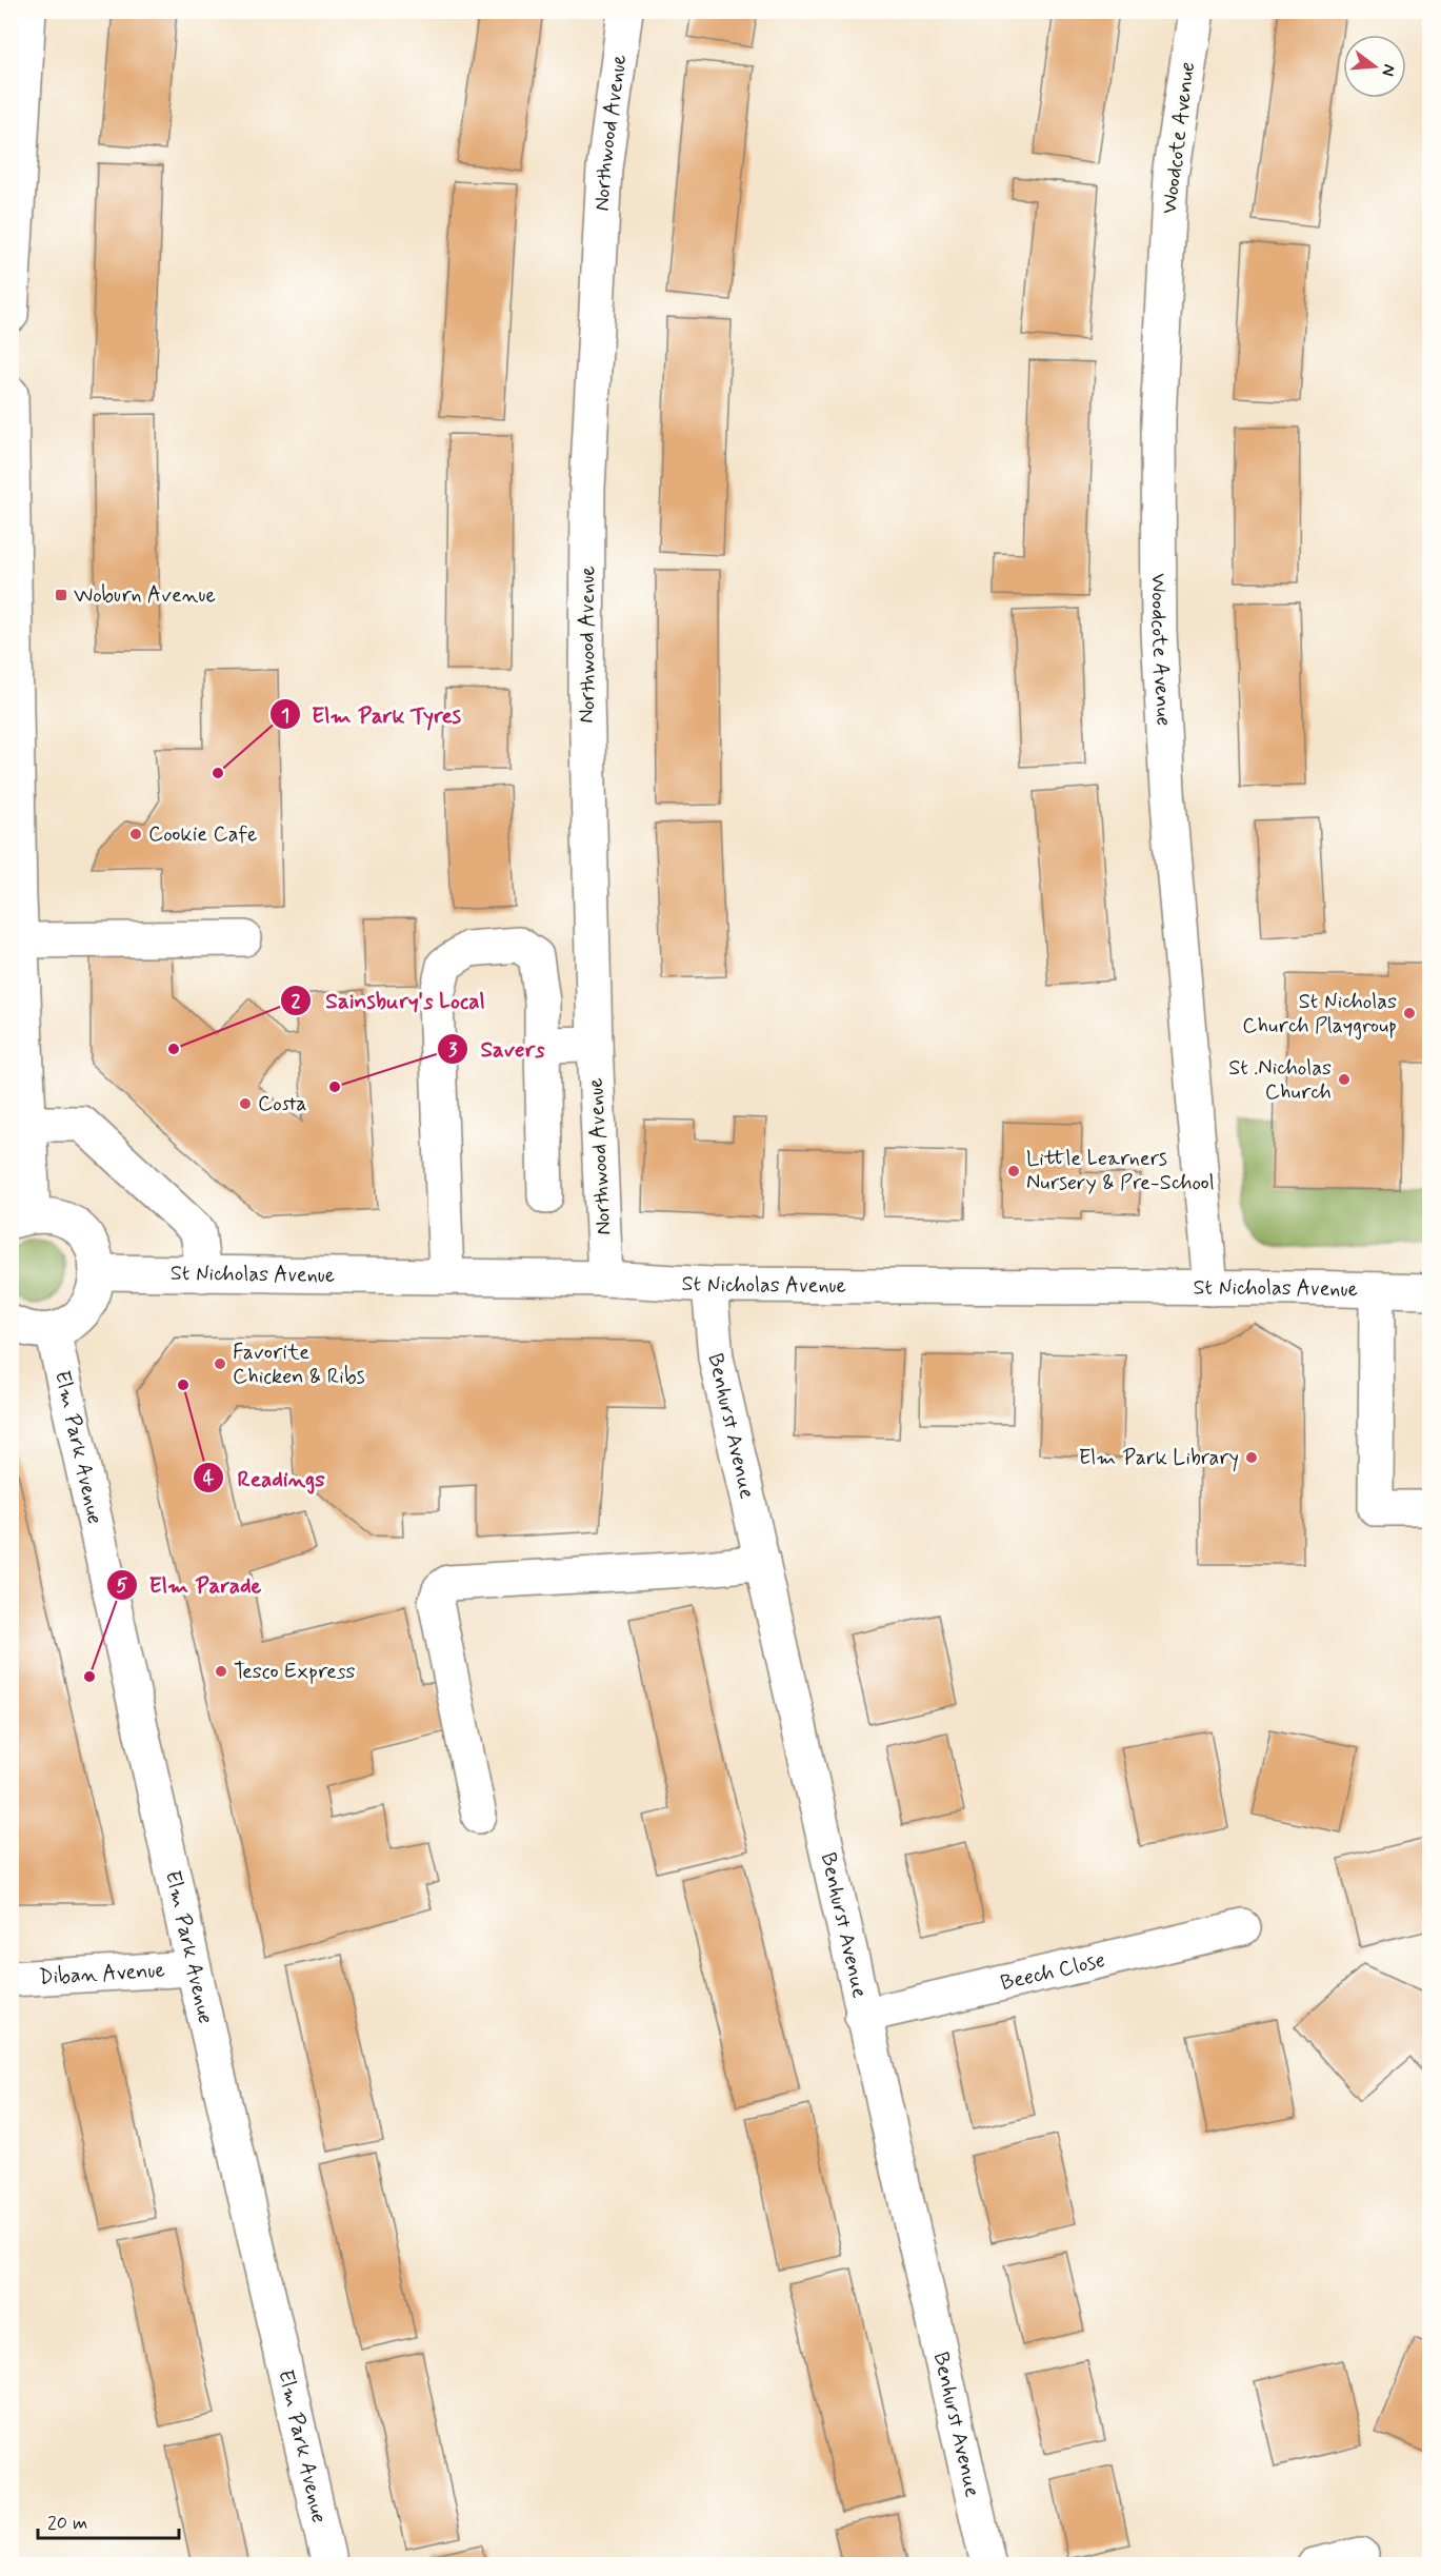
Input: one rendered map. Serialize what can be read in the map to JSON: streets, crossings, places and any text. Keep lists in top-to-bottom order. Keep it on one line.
{"streets":{"street":["Northwood Avenue","Woodcote Avenue","St Nicholas Avenue","Benhurst Avenue","Elm Park Avenue","Beech Close","Diban Avenue"]},"crossings":[["Northwood Avenue","St Nicholas Avenue"],["Woodcote Avenue","St Nicholas Avenue"],["St Nicholas Avenue","Benhurst Avenue"],["Benhurst Avenue","Beech Close"],["Elm Park Avenue","Diban Avenue"]],"places":{"transit":["Woburn Avenue"],"other":["Elm Park Tyres","Cookie Cafe","St Nicholas Church Playgroup","Sainsbury's Local","St .Nicholas Church","Savers","Costa","Little Learners Nursery & Pre-School","Favorite Chicken & Ribs","Readings","Elm Park Library","Tesco Express","Elm Parade"]},"scale_bar":"20 m","north":"right"}
